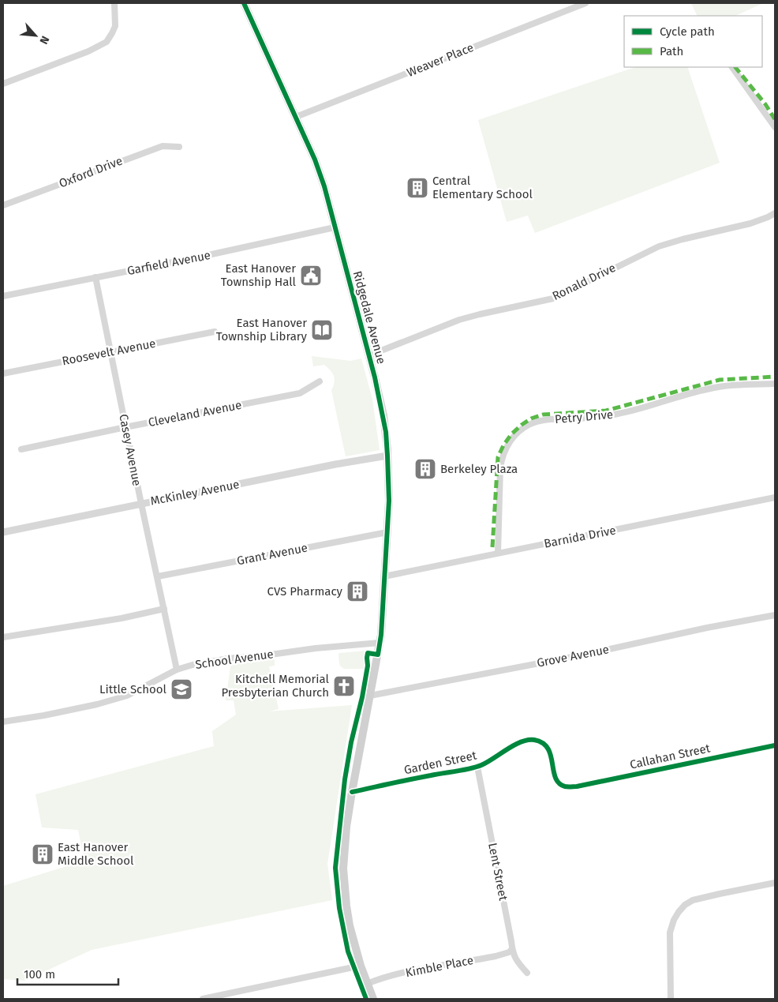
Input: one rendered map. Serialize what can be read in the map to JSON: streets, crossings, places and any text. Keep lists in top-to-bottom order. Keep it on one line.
{"streets":{"main road":["Ridgedale Avenue"],"street":["Weaver Place","Oxford Drive","Garfield Avenue","Ronald Drive","Roosevelt Avenue","Cleveland Avenue","Petry Drive","Casey Avenue","McKinley Avenue","Barnida Drive","Grant Avenue","Grove Avenue","School Avenue","Callahan Street","Garden Street","Lent Street","Kimble Place"]},"crossings":[["Weaver Place","Ridgedale Avenue"],["Garfield Avenue","Ridgedale Avenue"],["Garfield Avenue","Casey Avenue"],["Ronald Drive","Ridgedale Avenue"],["Ridgedale Avenue","McKinley Avenue"],["Ridgedale Avenue","Barnida Drive"],["Ridgedale Avenue","Grant Avenue"],["Ridgedale Avenue","Grove Avenue"],["Ridgedale Avenue","School Avenue"],["Ridgedale Avenue","Garden Street"],["Ridgedale Avenue","Kimble Place"],["Roosevelt Avenue","Casey Avenue"],["Cleveland Avenue","Casey Avenue"],["Petry Drive","Barnida Drive"],["Casey Avenue","McKinley Avenue"],["Casey Avenue","Grant Avenue"],["Casey Avenue","School Avenue"],["Callahan Street","Garden Street"],["Garden Street","Lent Street"],["Lent Street","Kimble Place"]],"places":{"building":["Central Elementary School","Berkeley Plaza","CVS Pharmacy","East Hanover Middle School"],"public building":["East Hanover Township Hall"],"library":["East Hanover Township Library"],"church":["Kitchell Memorial Presbyterian Church"],"school or university":["Little School"]},"legend":["Cycle path","Path"],"scale_bar":"100 m","north":"bottom right"}
